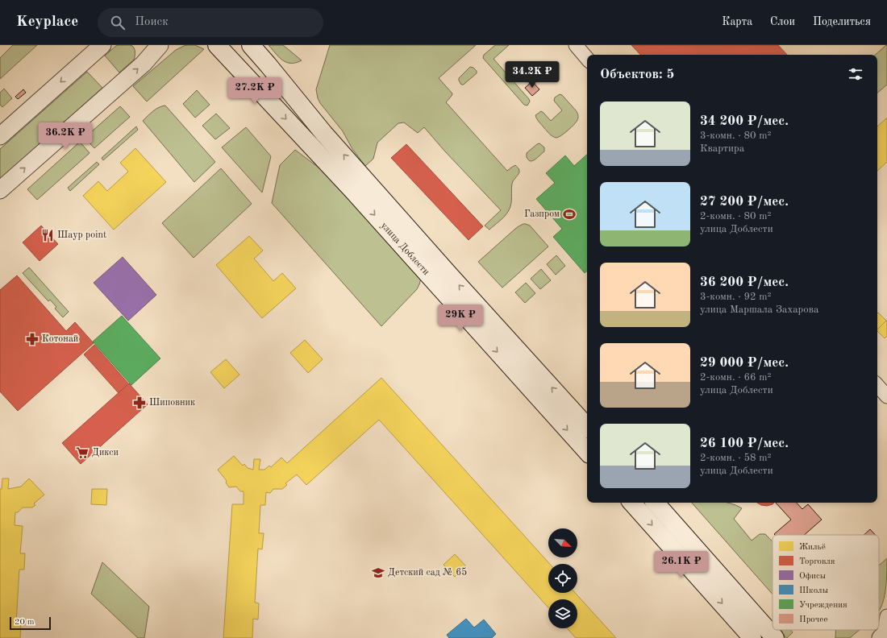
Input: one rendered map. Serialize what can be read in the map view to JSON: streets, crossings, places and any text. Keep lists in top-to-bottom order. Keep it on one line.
{"streets":{"main road":["улица Доблести"]},"places":{"sports":["Газпром"],"restaurant":["Шаур point"],"pharmacy":["Котонай","Шиповник"],"supermarket":["Дикси"],"school or university":["Детский сад № 65"]},"legend":["Жильё","Торговля","Офисы","Школы","Учреждения","Прочее"],"scale_bar":"20 m","north":"bottom right","page":{"header":"Keyplace","search":"Поиск","nav":["Карта","Слои","Поделиться"],"heading":"Объектов: 5","price":["34.2K ₽","27.2K ₽","36.2K ₽","29K ₽","26.1K ₽"],"list":[{"name":"34 200 ₽/мес.","note":"3-комн. · 80 m² · Квартира"},{"name":"27 200 ₽/мес.","note":"2-комн. · 80 m² · улица Доблести"},{"name":"36 200 ₽/мес.","note":"3-комн. · 92 m² · улица Маршала Захарова"},{"name":"29 000 ₽/мес.","note":"2-комн. · 66 m² · улица Доблести"},{"name":"26 100 ₽/мес.","note":"2-комн. · 58 m² · улица Доблести"}],"scale":"20 m"}}
